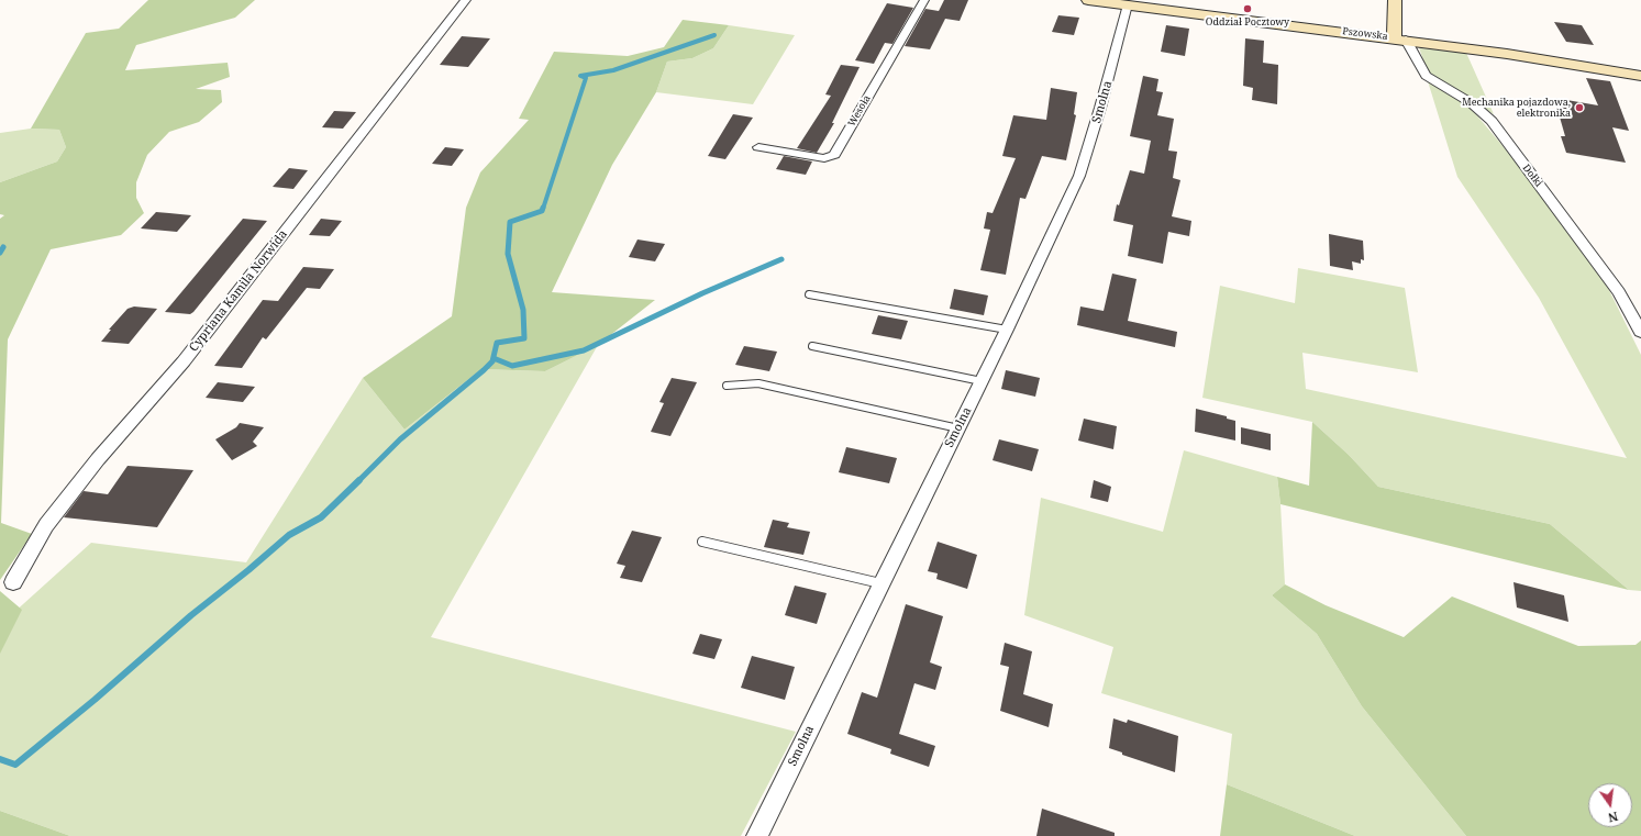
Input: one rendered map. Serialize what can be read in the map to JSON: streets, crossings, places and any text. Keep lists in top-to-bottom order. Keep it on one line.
{"streets":{"main road":["Pszowska"],"street":["Smolna","Wesoła","Dołki","Cypriana Kamila Norwida"]},"crossings":[["Pszowska","Smolna"],["Pszowska","Dołki"]],"places":["Oddział Pocztowy","Mechanika pojazdowa, elektronika"],"north":"bottom"}
